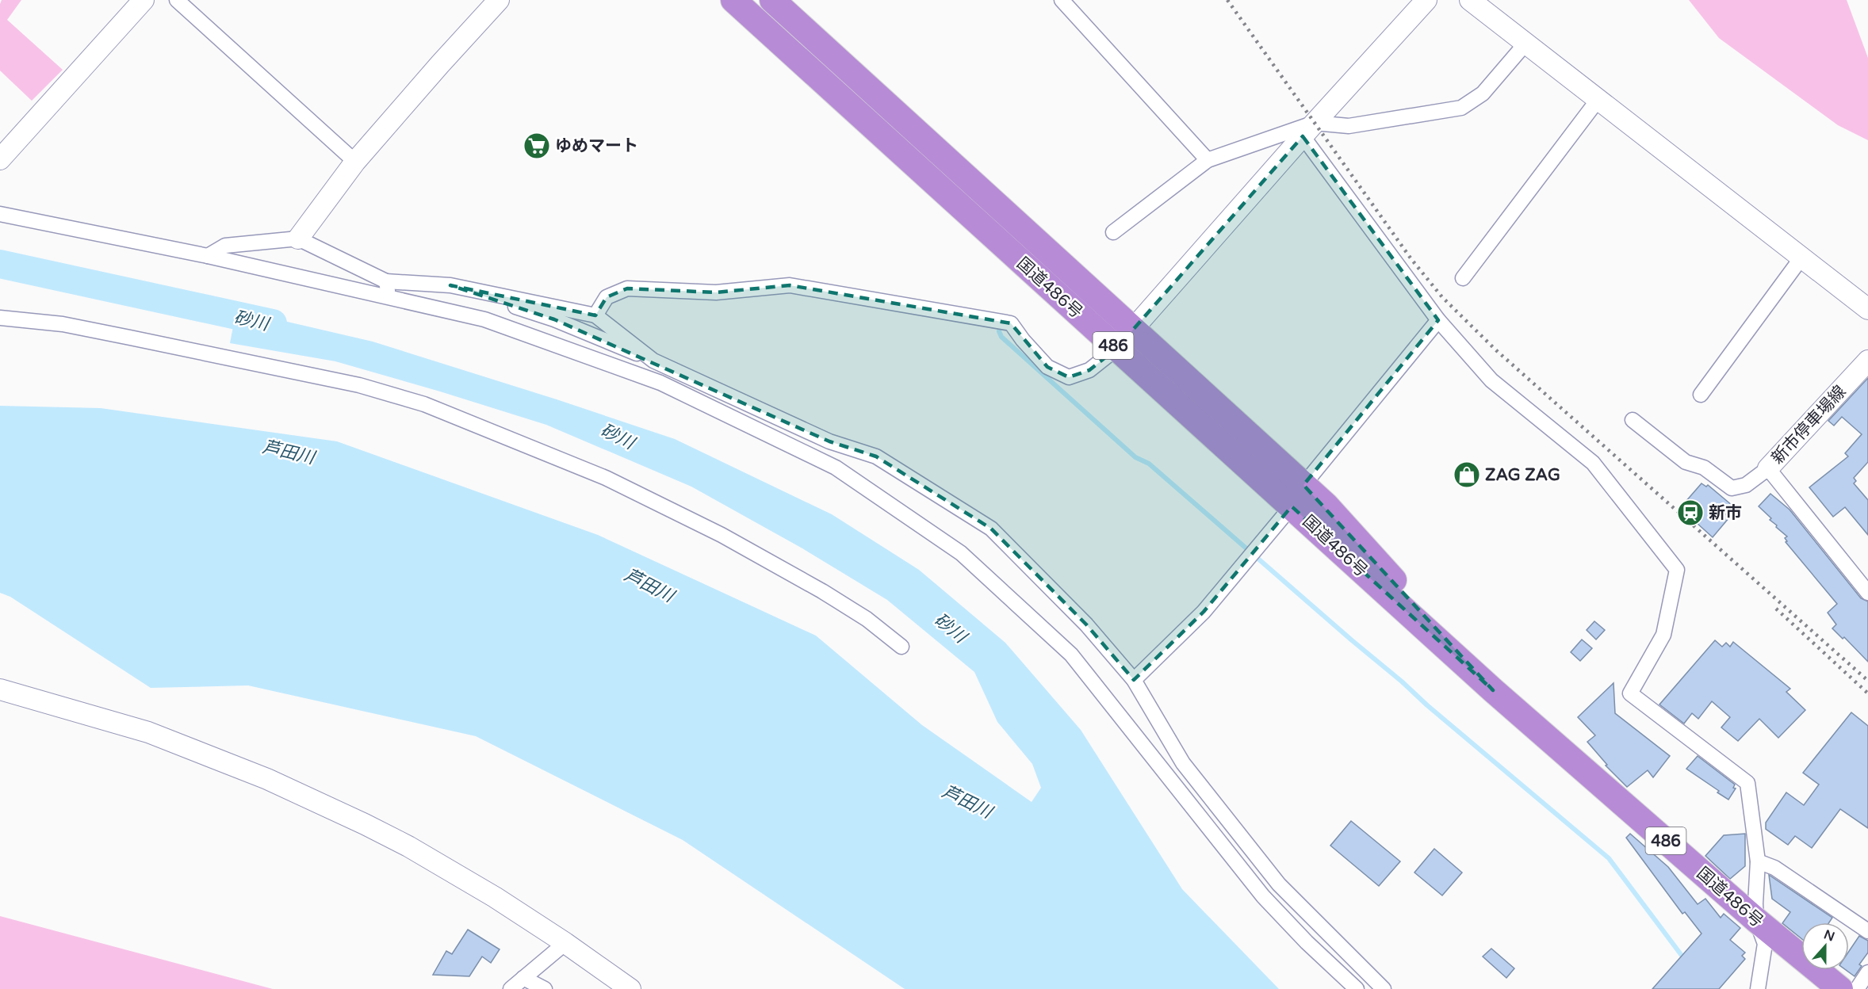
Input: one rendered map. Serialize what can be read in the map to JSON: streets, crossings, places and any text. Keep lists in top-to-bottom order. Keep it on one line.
{"streets":{"highway":["国道486号","486"],"street":["新市停車場線"]},"water":["砂川","芦田川"],"places":{"supermarket":["ゆめマート"],"shop":["ZAG ZAG"],"station":["新市"]},"north":"top"}
